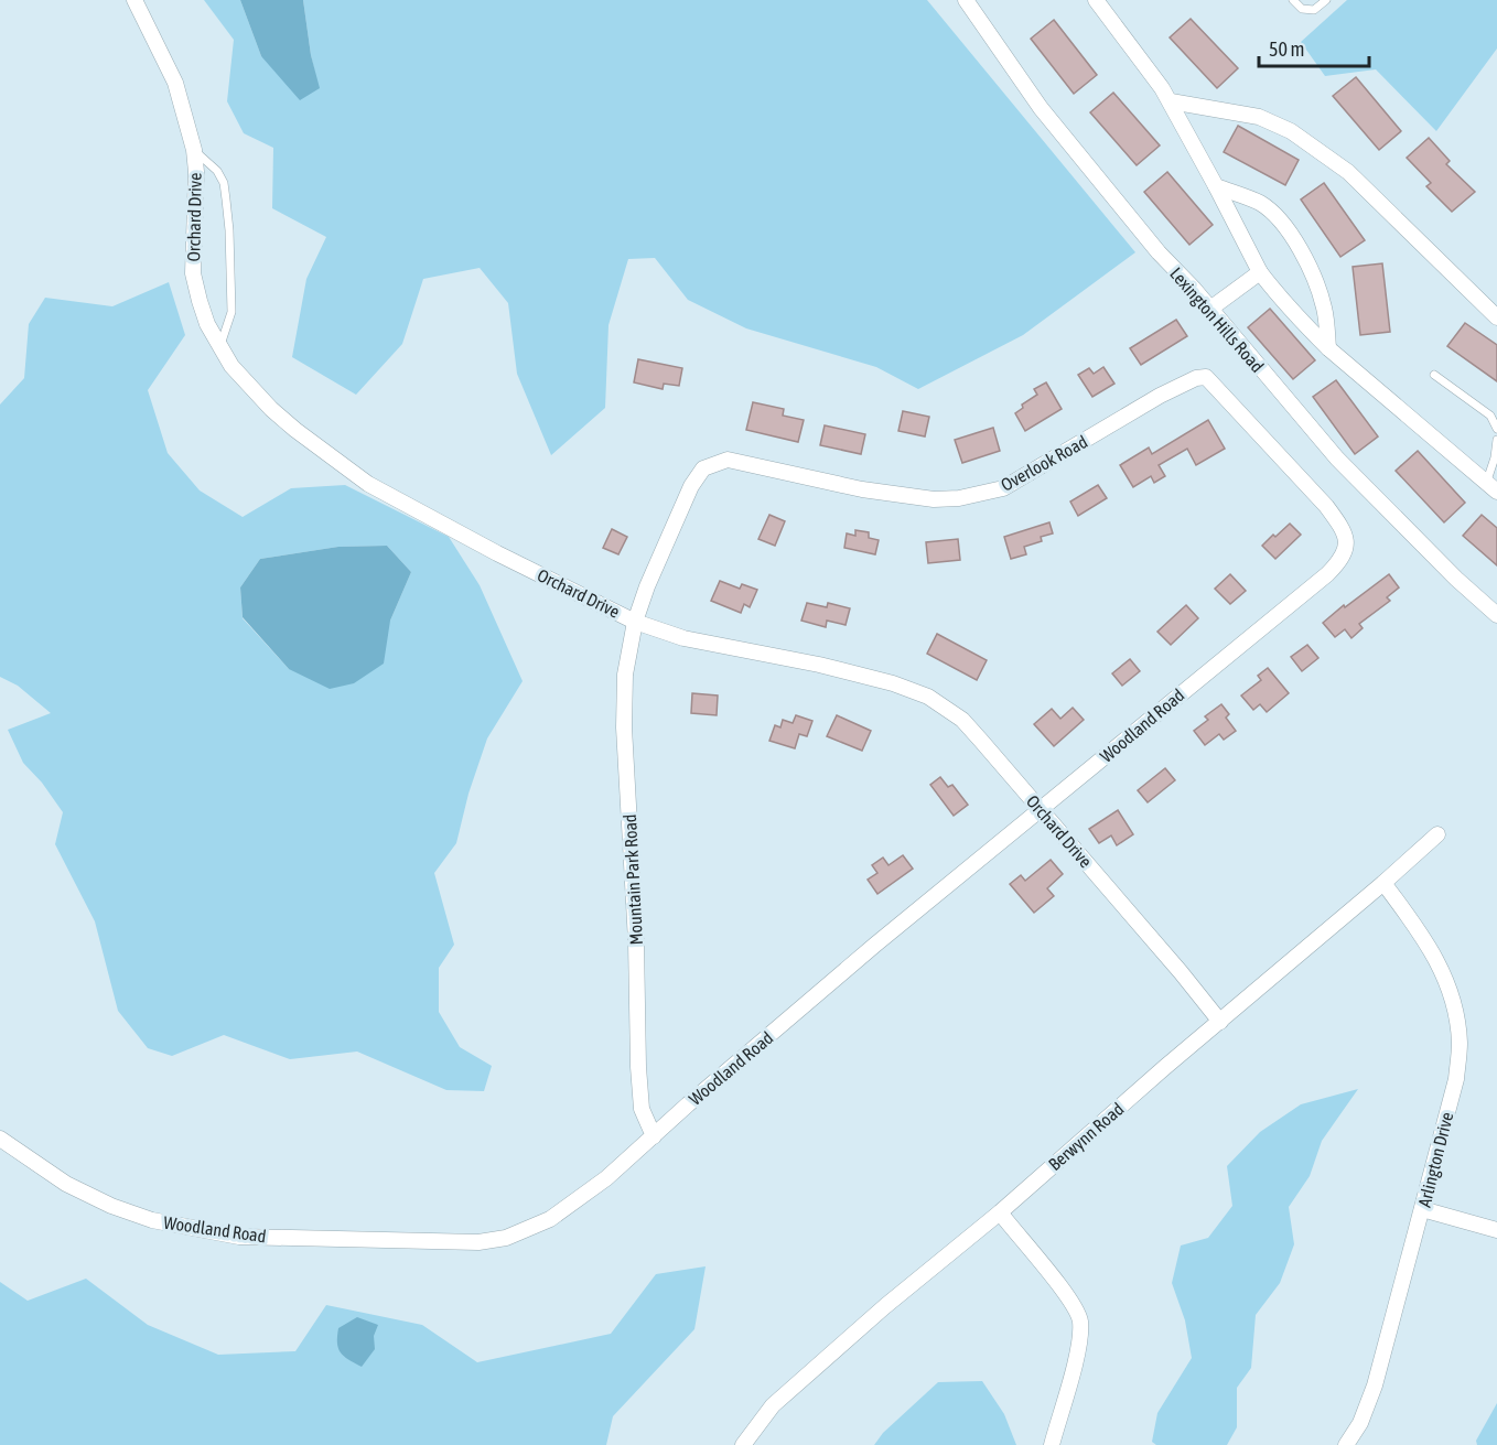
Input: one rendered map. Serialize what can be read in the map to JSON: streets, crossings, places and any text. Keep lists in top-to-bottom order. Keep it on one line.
{"streets":{"street":["Orchard Drive","Lexington Hills Road","Overlook Road","Woodland Road","Mountain Park Road","Berwynn Road","Arlington Drive"]},"crossings":[["Orchard Drive","Overlook Road"],["Orchard Drive","Woodland Road"],["Orchard Drive","Mountain Park Road"],["Orchard Drive","Berwynn Road"],["Overlook Road","Woodland Road"],["Overlook Road","Mountain Park Road"],["Woodland Road","Mountain Park Road"],["Berwynn Road","Arlington Drive"]],"scale_bar":"50 m"}
